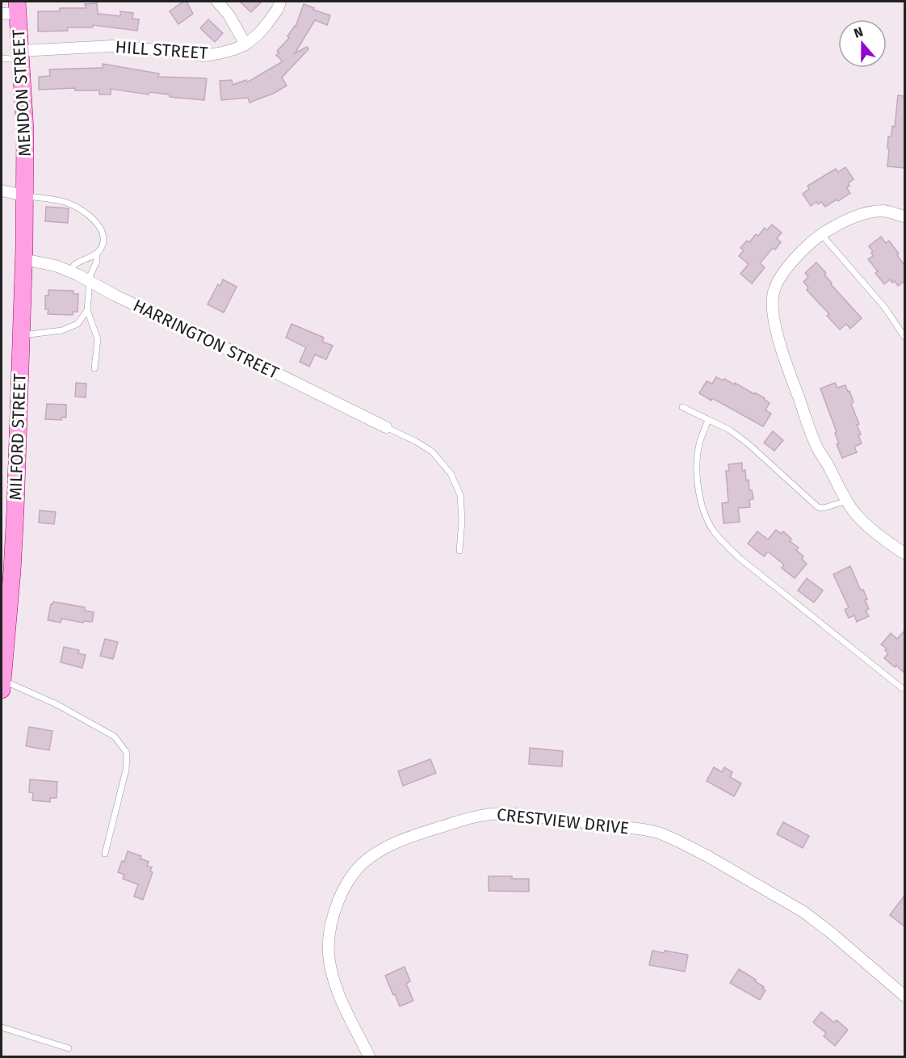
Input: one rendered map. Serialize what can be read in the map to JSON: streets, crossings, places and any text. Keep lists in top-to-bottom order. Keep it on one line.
{"streets":{"main road":["MENDON STREET","MILFORD STREET"],"street":["HILL STREET","HARRINGTON STREET","CRESTVIEW DRIVE"]},"crossings":[["HILL STREET","MENDON STREET"],["MENDON STREET","MILFORD STREET"],["HARRINGTON STREET","MILFORD STREET"]],"north":"top"}
